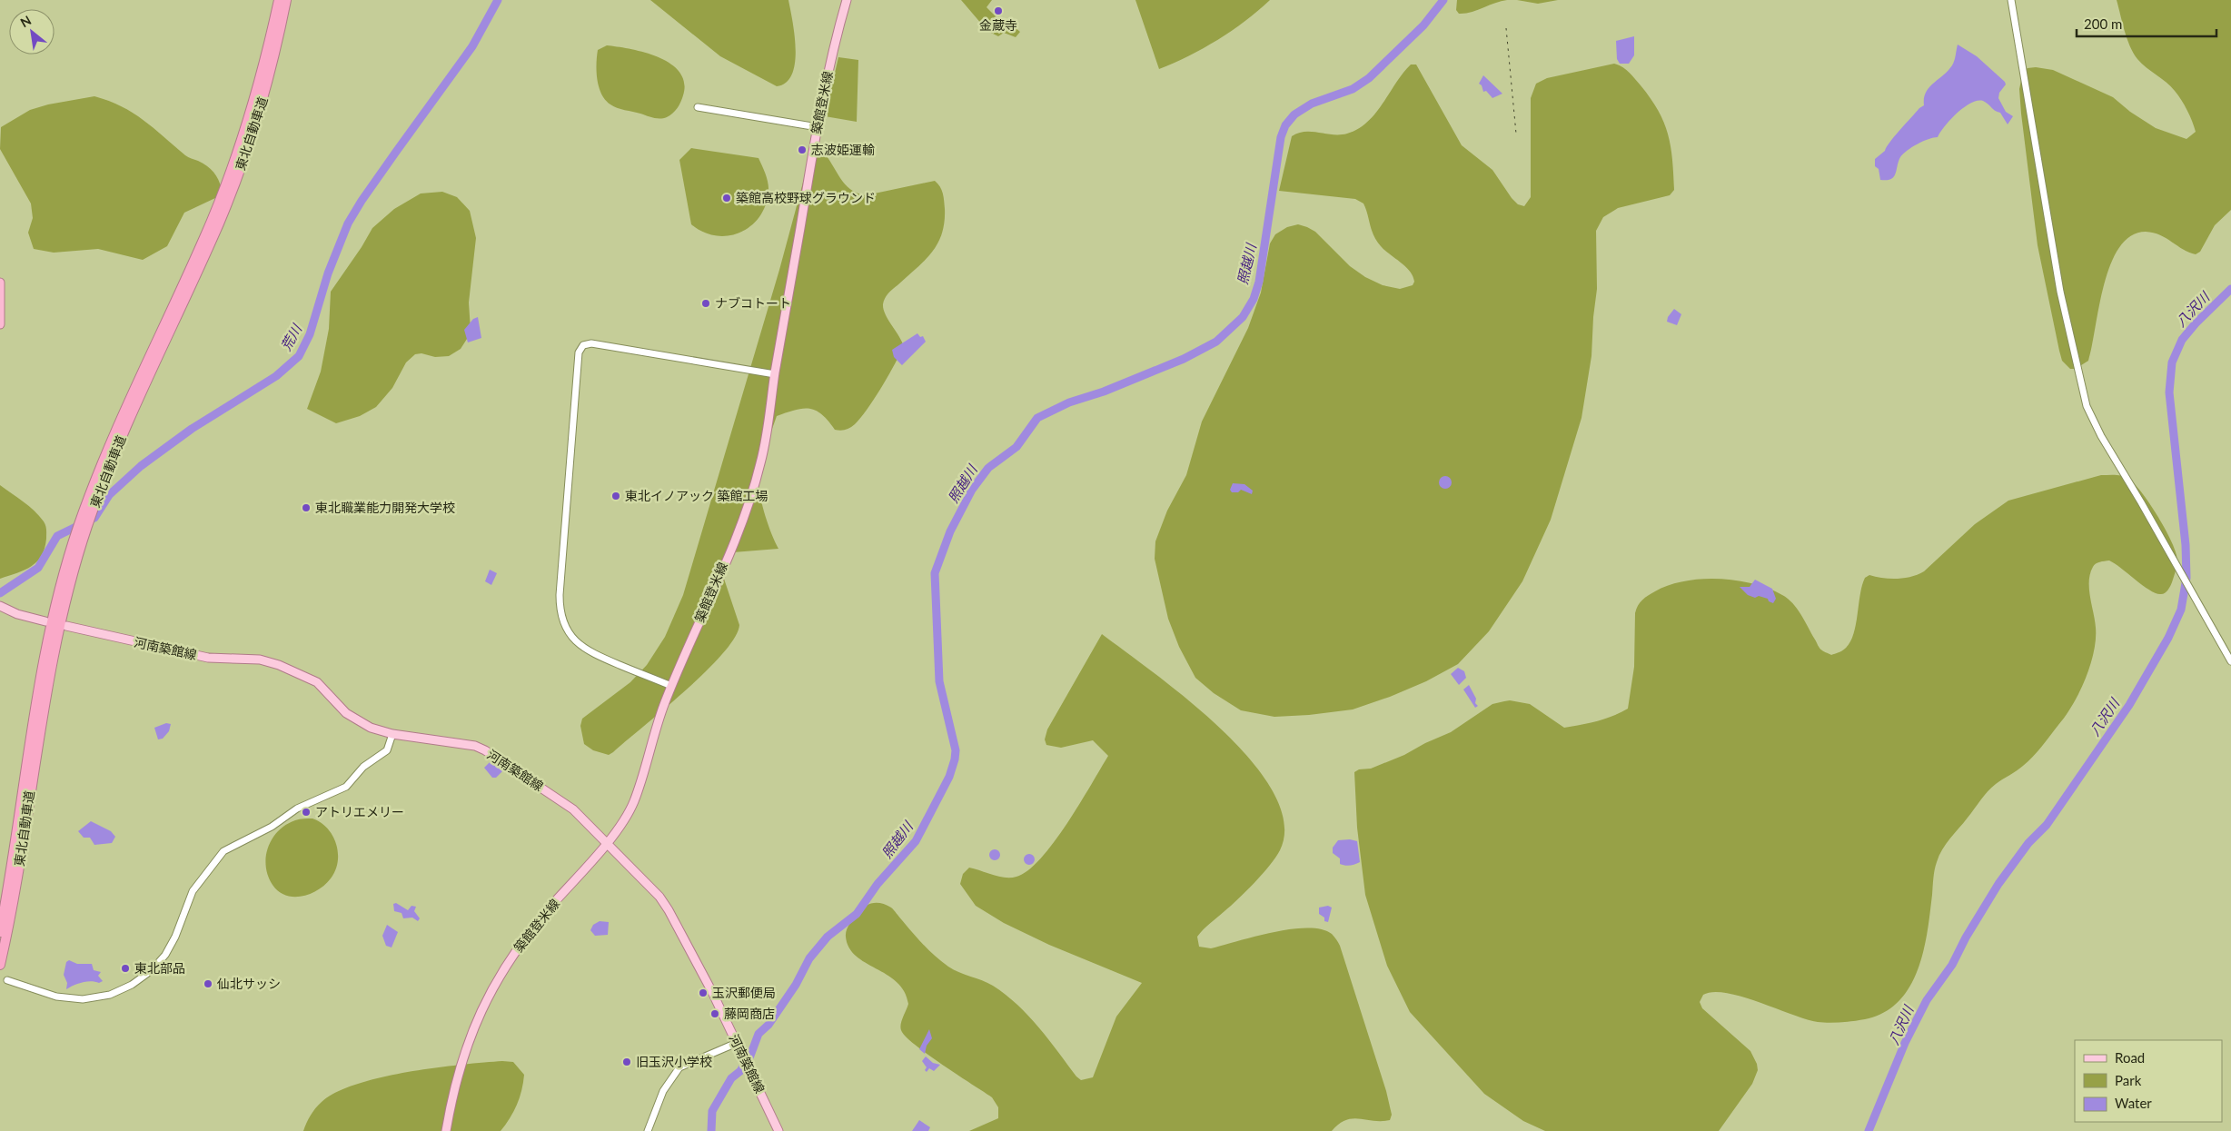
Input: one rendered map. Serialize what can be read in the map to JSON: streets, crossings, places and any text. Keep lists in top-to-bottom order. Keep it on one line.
{"streets":{"highway":["東北自動車道"],"main road":["築館登米線","河南築館線"]},"crossings":[["築館登米線","河南築館線"]],"water":["照越川","八沢川","荒川"],"places":["金蔵寺","志波姫運輸","築館高校野球グラウンド","ナブコトート","東北イノアック 築館工場","東北職業能力開発大学校","アトリエメリー","東北部品","仙北サッシ","玉沢郵便局","藤岡商店","旧玉沢小学校"],"legend":["Road","Park","Water"],"scale_bar":"200 m","north":"top left"}
